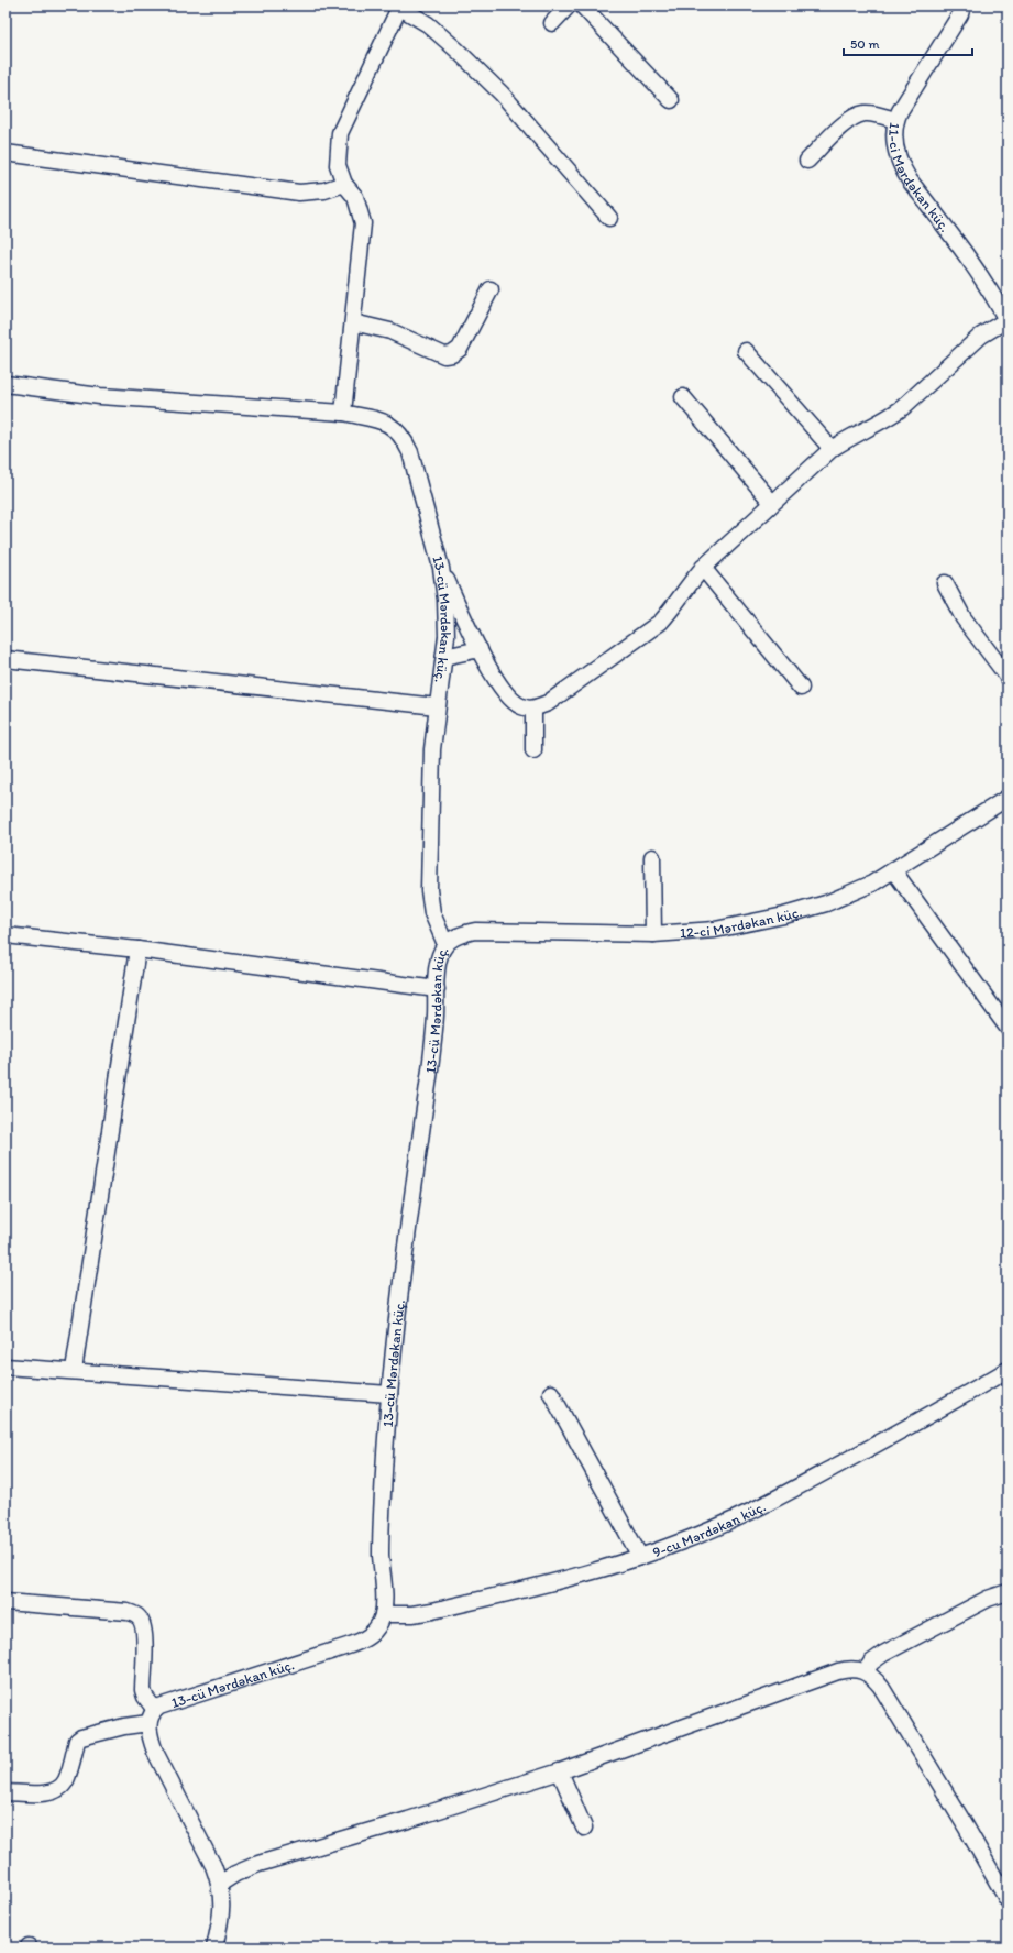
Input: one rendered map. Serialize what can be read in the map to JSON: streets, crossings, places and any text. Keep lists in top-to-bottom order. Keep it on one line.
{"streets":{"street":["11-ci Mərdəkan küç.","13-cü Mərdəkan küç.","12-ci Mərdəkan küç.","9-cu Mərdəkan küç."]},"crossings":[["13-cü Mərdəkan küç.","12-ci Mərdəkan küç."],["13-cü Mərdəkan küç.","9-cu Mərdəkan küç."]],"scale_bar":"50 m"}
